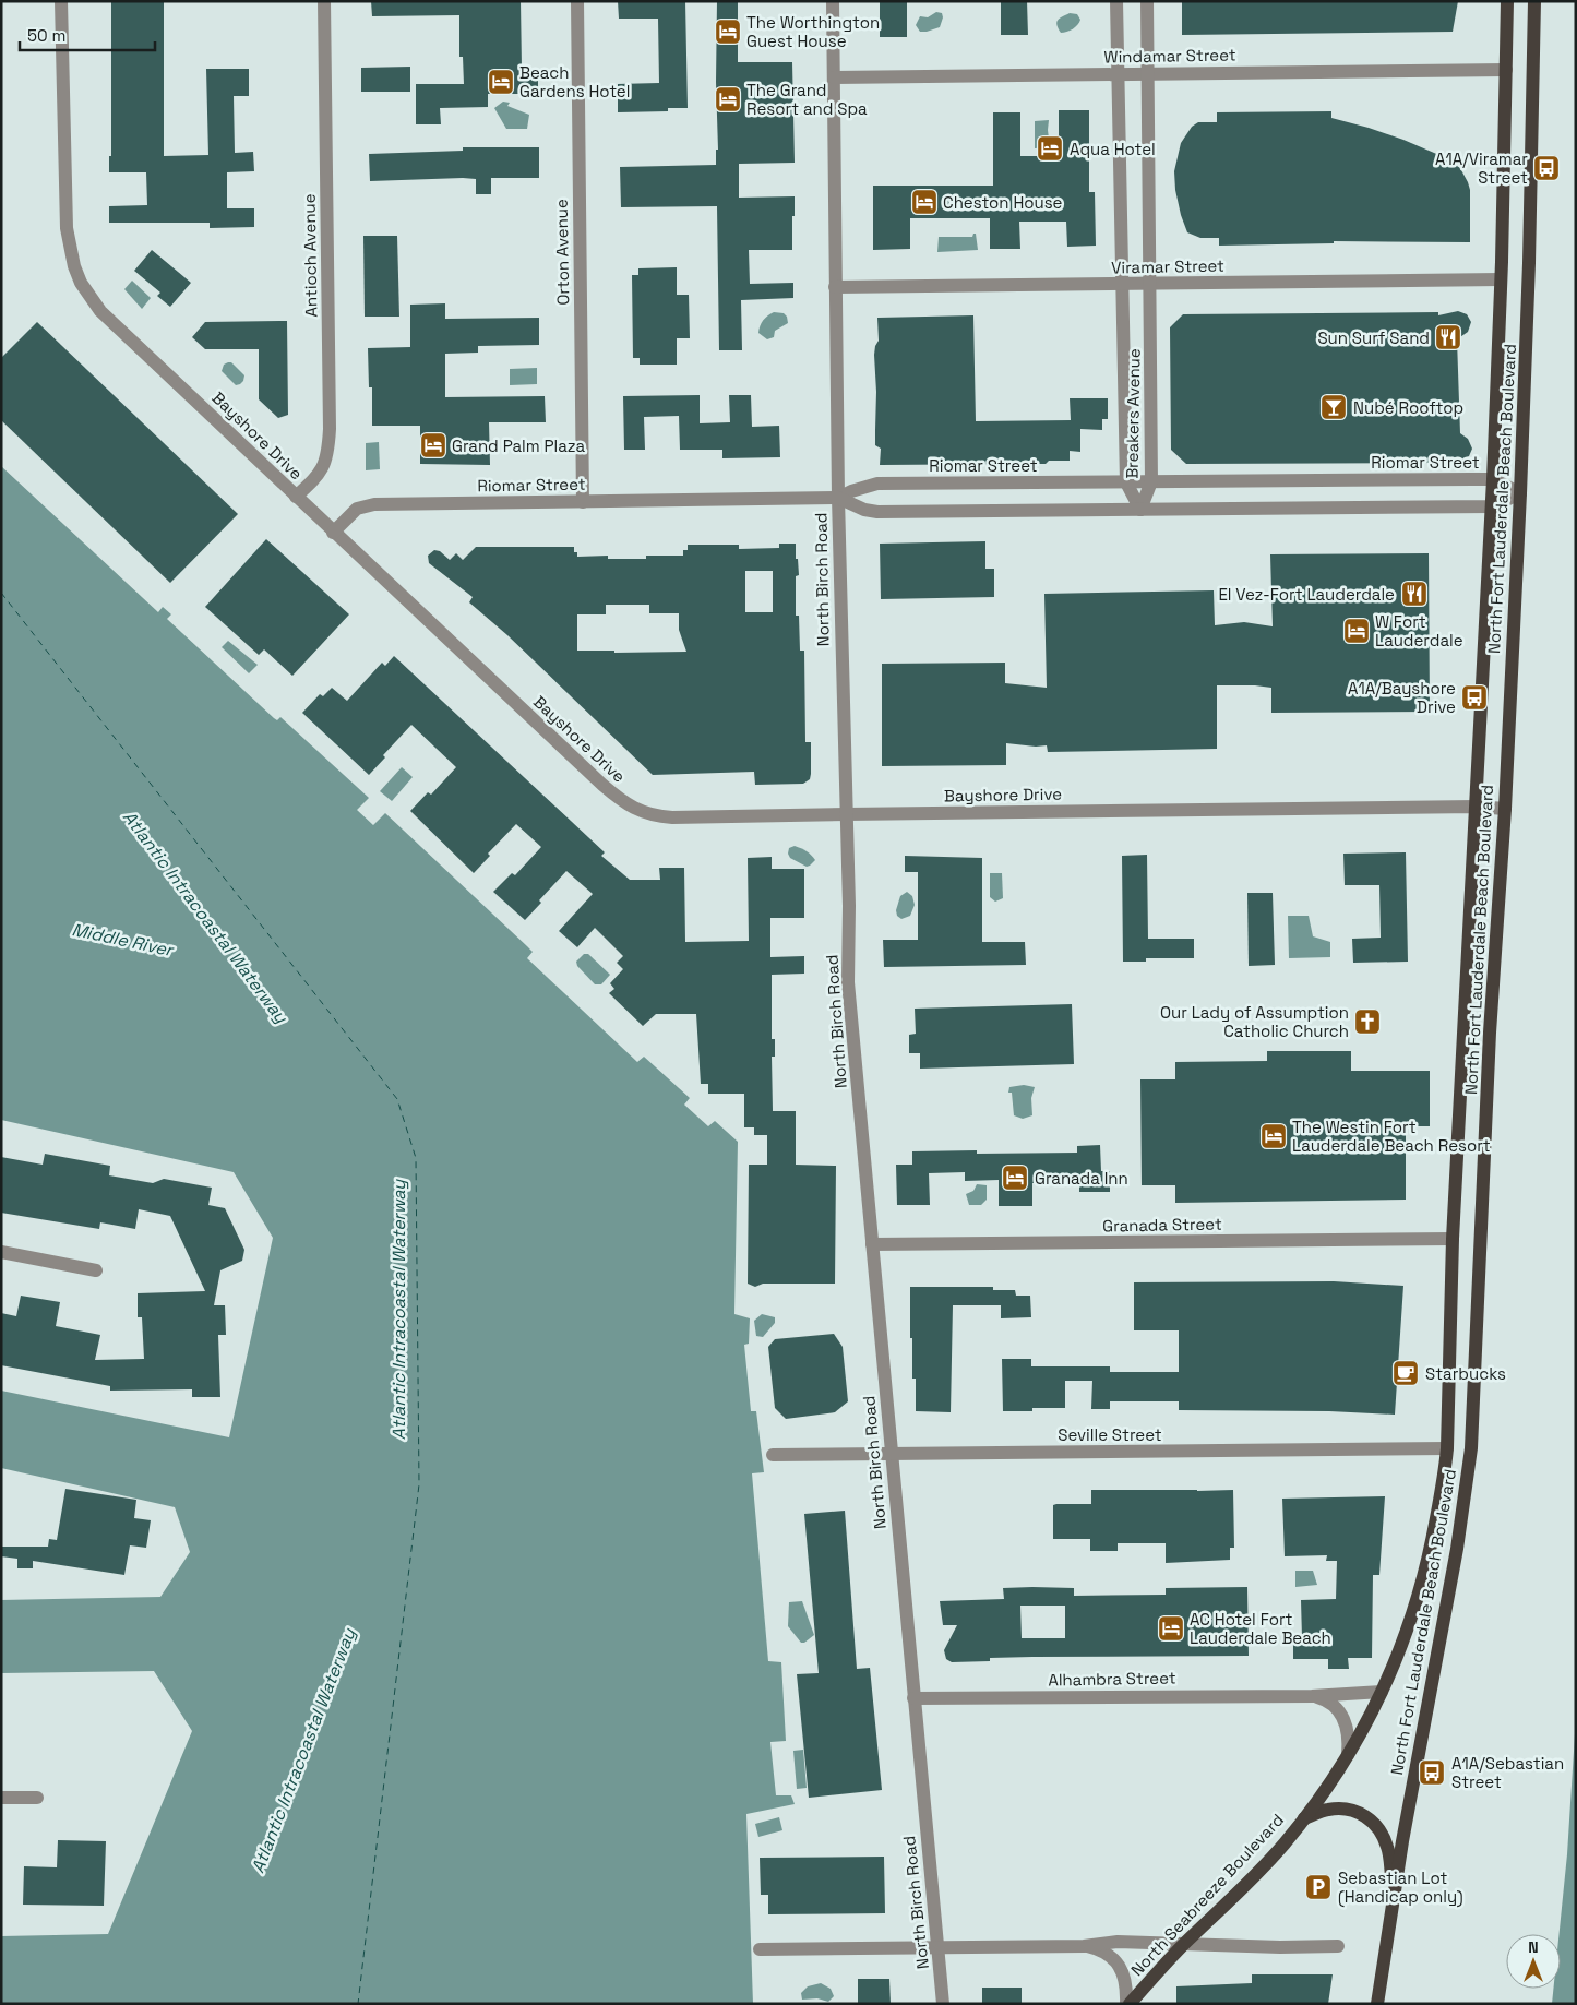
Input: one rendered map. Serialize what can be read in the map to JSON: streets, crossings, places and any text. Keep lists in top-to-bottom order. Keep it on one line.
{"streets":{"main road":["North Fort Lauderdale Beach Boulevard","North Seabreeze Boulevard"],"street":["Windamar Street","Orton Avenue","Antioch Avenue","Viramar Street","Breakers Avenue","Bayshore Drive","Riomar Street","North Birch Road","Granada Street","Seville Street","Alhambra Street"]},"crossings":[["Windamar Street","Breakers Avenue"],["Windamar Street","North Fort Lauderdale Beach Boulevard"],["Windamar Street","North Birch Road"],["Orton Avenue","Riomar Street"],["Antioch Avenue","Bayshore Drive"],["Viramar Street","Breakers Avenue"],["Viramar Street","North Fort Lauderdale Beach Boulevard"],["Viramar Street","North Birch Road"],["Breakers Avenue","Riomar Street"],["Bayshore Drive","Riomar Street"],["Bayshore Drive","North Fort Lauderdale Beach Boulevard"],["Bayshore Drive","North Birch Road"],["Riomar Street","North Fort Lauderdale Beach Boulevard"],["Riomar Street","North Birch Road"],["North Fort Lauderdale Beach Boulevard","Granada Street"],["North Fort Lauderdale Beach Boulevard","Seville Street"],["North Fort Lauderdale Beach Boulevard","North Seabreeze Boulevard"],["North Birch Road","Granada Street"],["North Birch Road","Seville Street"],["North Birch Road","Alhambra Street"],["Alhambra Street","North Seabreeze Boulevard"]],"water":["Atlantic Intracoastal Waterway","Middle River"],"places":{"hotel":["The Worthington Guest House","Beach Gardens Hotel","The Grand Resort and Spa","Aqua Hotel","Cheston House","Grand Palm Plaza","W Fort Lauderdale","The Westin Fort Lauderdale Beach Resort","Granada Inn","AC Hotel Fort Lauderdale Beach"],"bus stop":["A1A/Viramar Street","A1A/Bayshore Drive","A1A/Sebastian Street"],"restaurant":["Sun Surf Sand","El Vez-Fort Lauderdale"],"bar":["Nubé Rooftop"],"church":["Our Lady of Assumption Catholic Church"],"cafe":["Starbucks"],"parking":["Sebastian Lot (Handicap only)"]},"scale_bar":"50 m","north":"top"}
